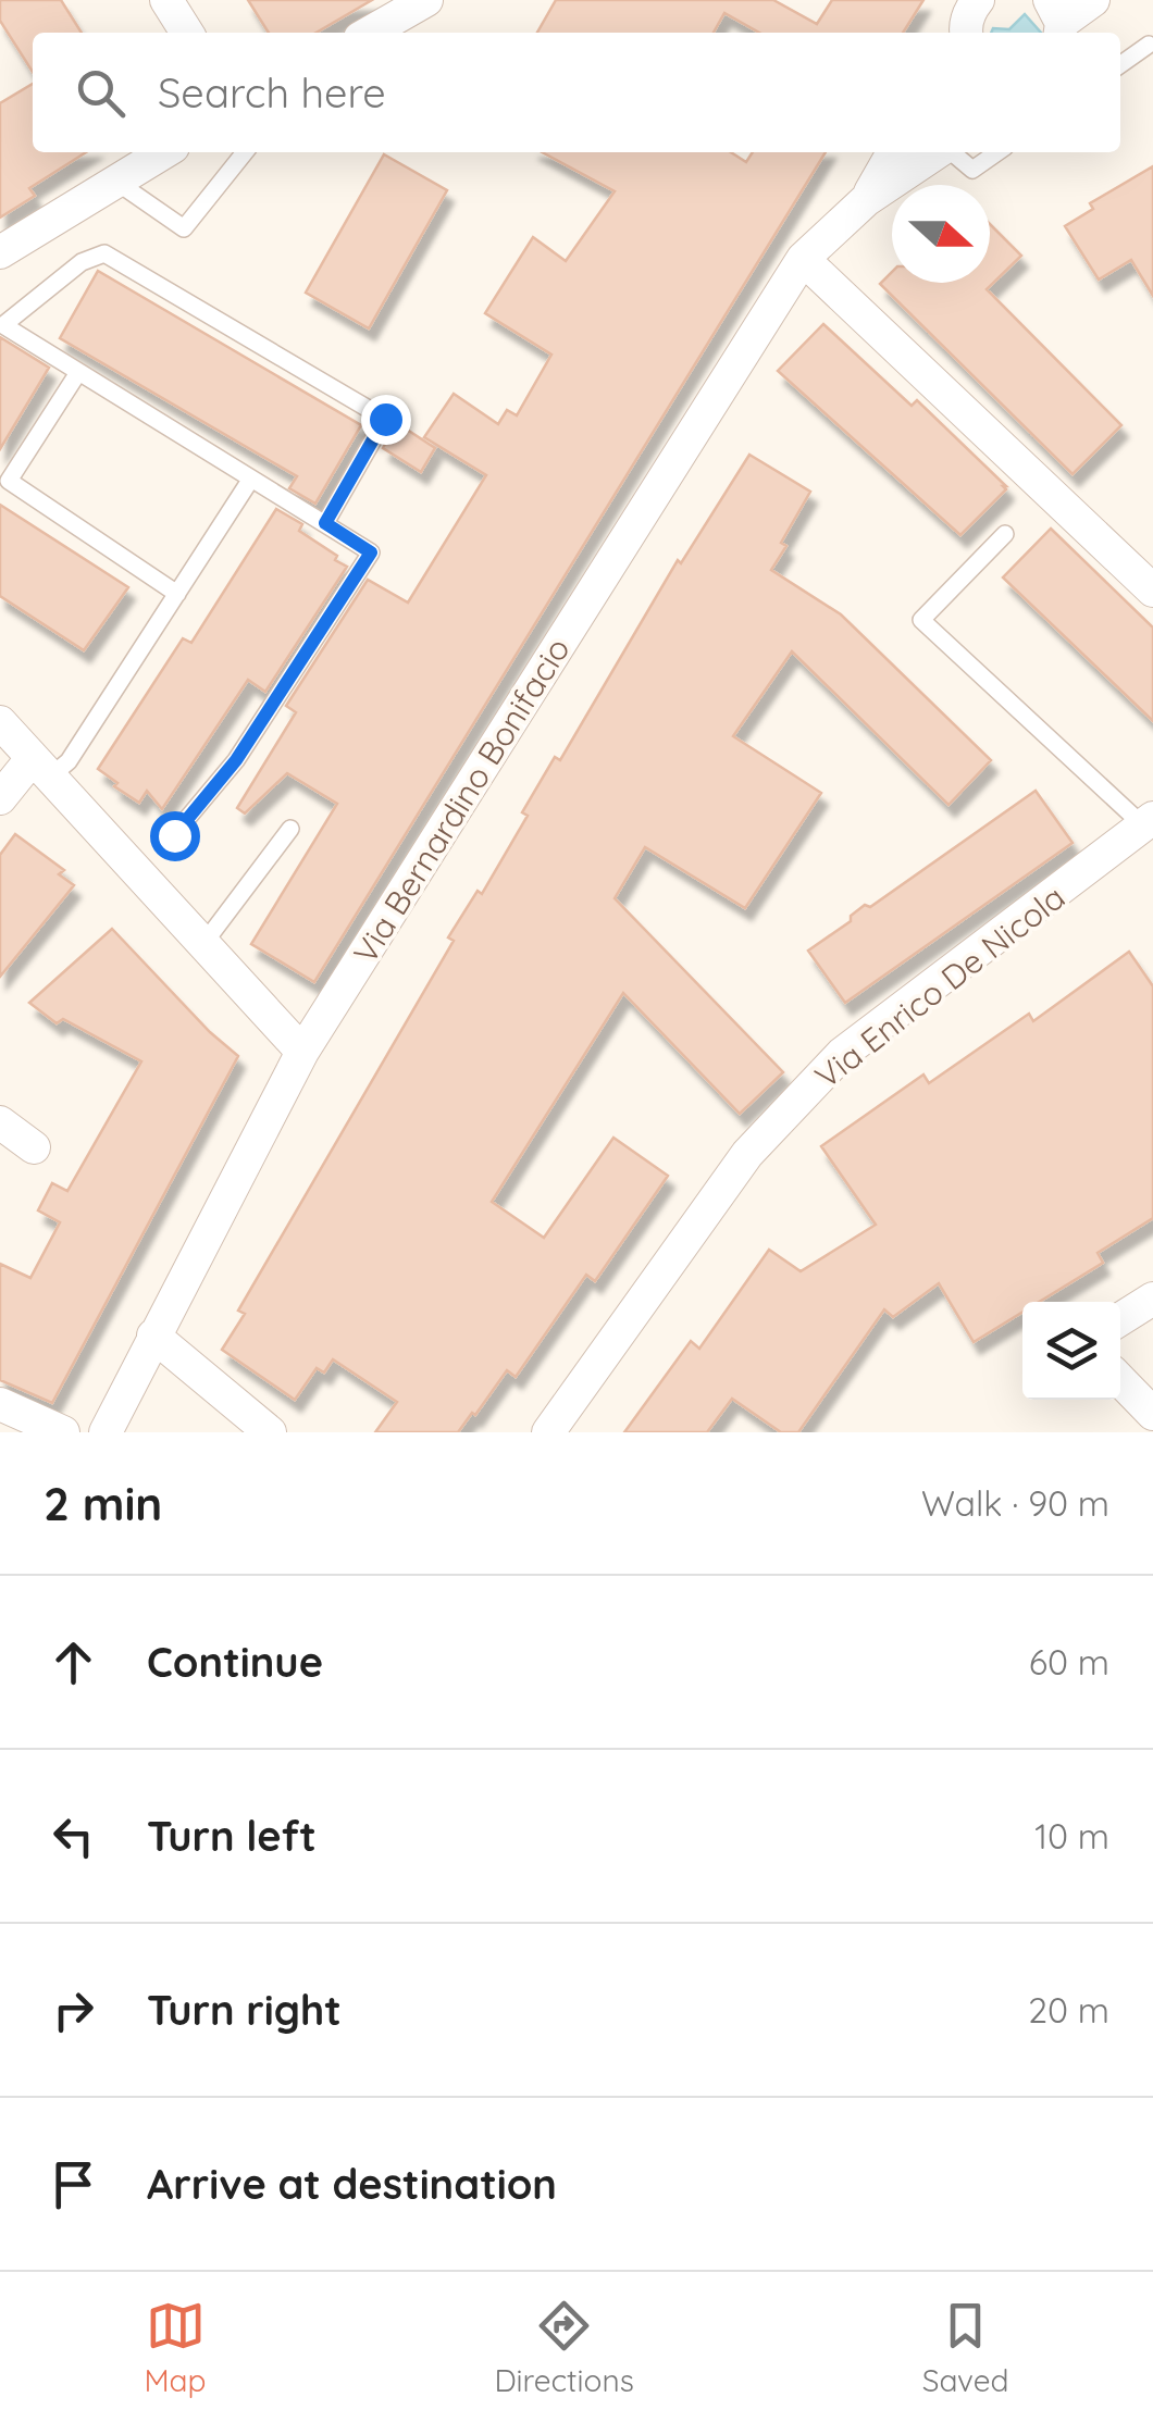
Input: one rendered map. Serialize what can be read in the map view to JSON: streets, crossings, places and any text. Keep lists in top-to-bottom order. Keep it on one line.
{"streets":{"street":["Via Bernardino Bonifacio","Via Enrico De Nicola"]},"north":"right","page":{"search":"Search here","heading":["2 min","Walk · 90 m"],"list":[["Continue","60 m"],["Turn left","10 m"],["Turn right","20 m"],"Arrive at destination"],"nav":["Map","Directions","Saved"]}}
